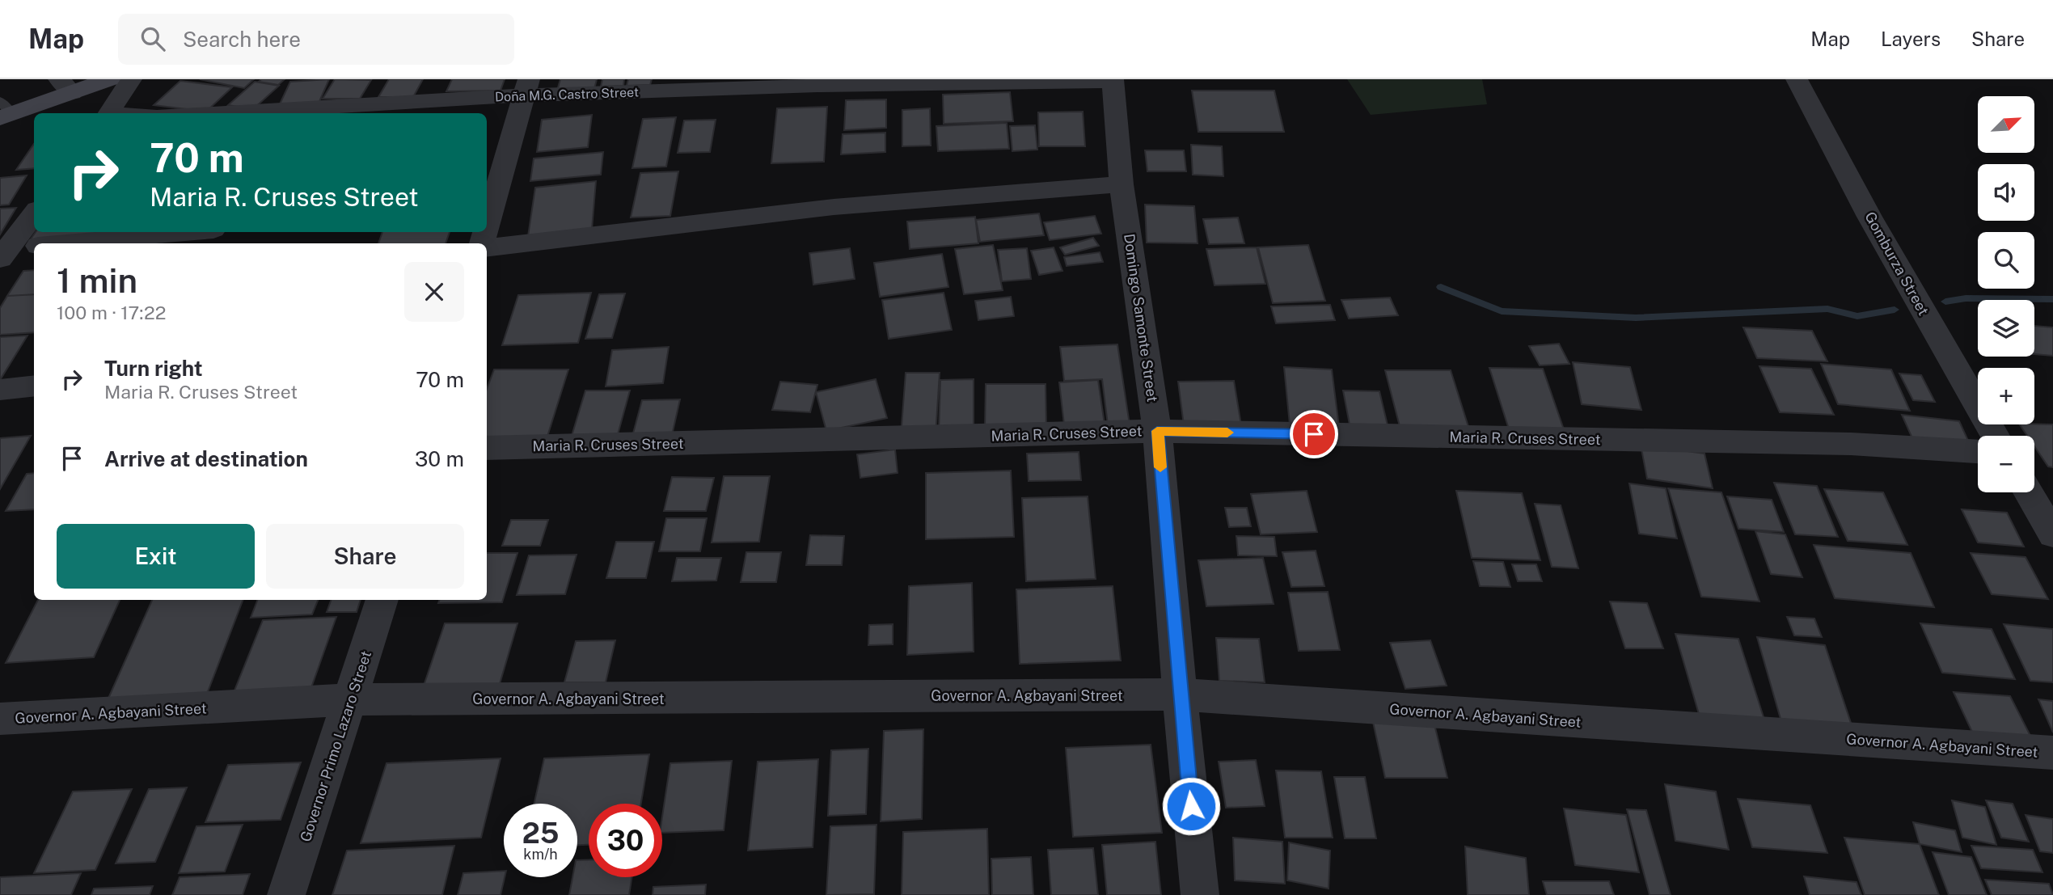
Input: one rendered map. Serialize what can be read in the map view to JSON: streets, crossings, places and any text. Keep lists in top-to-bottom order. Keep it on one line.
{"streets":{"street":["Doña M.G. Castro Street","Gomburza Street","Domingo Samonte Street","Maria R. Cruses Street","Governor A. Agbayani Street","Governor Primo Lazaro Street"]},"crossings":[["Doña M.G. Castro Street","Domingo Samonte Street"],["Domingo Samonte Street","Maria R. Cruses Street"],["Domingo Samonte Street","Governor A. Agbayani Street"],["Governor A. Agbayani Street","Governor Primo Lazaro Street"]],"north":"top right","page":{"header":"Map","search":"Search here","nav":["Map","Layers","Share"],"map_buttons":["+","−"],"turn":["70 m","Maria R. Cruses Street"],"heading":["1 min","100 m · 17:22"],"list":[{"name":"Turn right","note":"Maria R. Cruses Street","value":"70 m"},{"name":"Arrive at destination","value":"30 m"}],"buttons":["Exit","Share"],"speed":"25 km/h","limit":"30"}}
